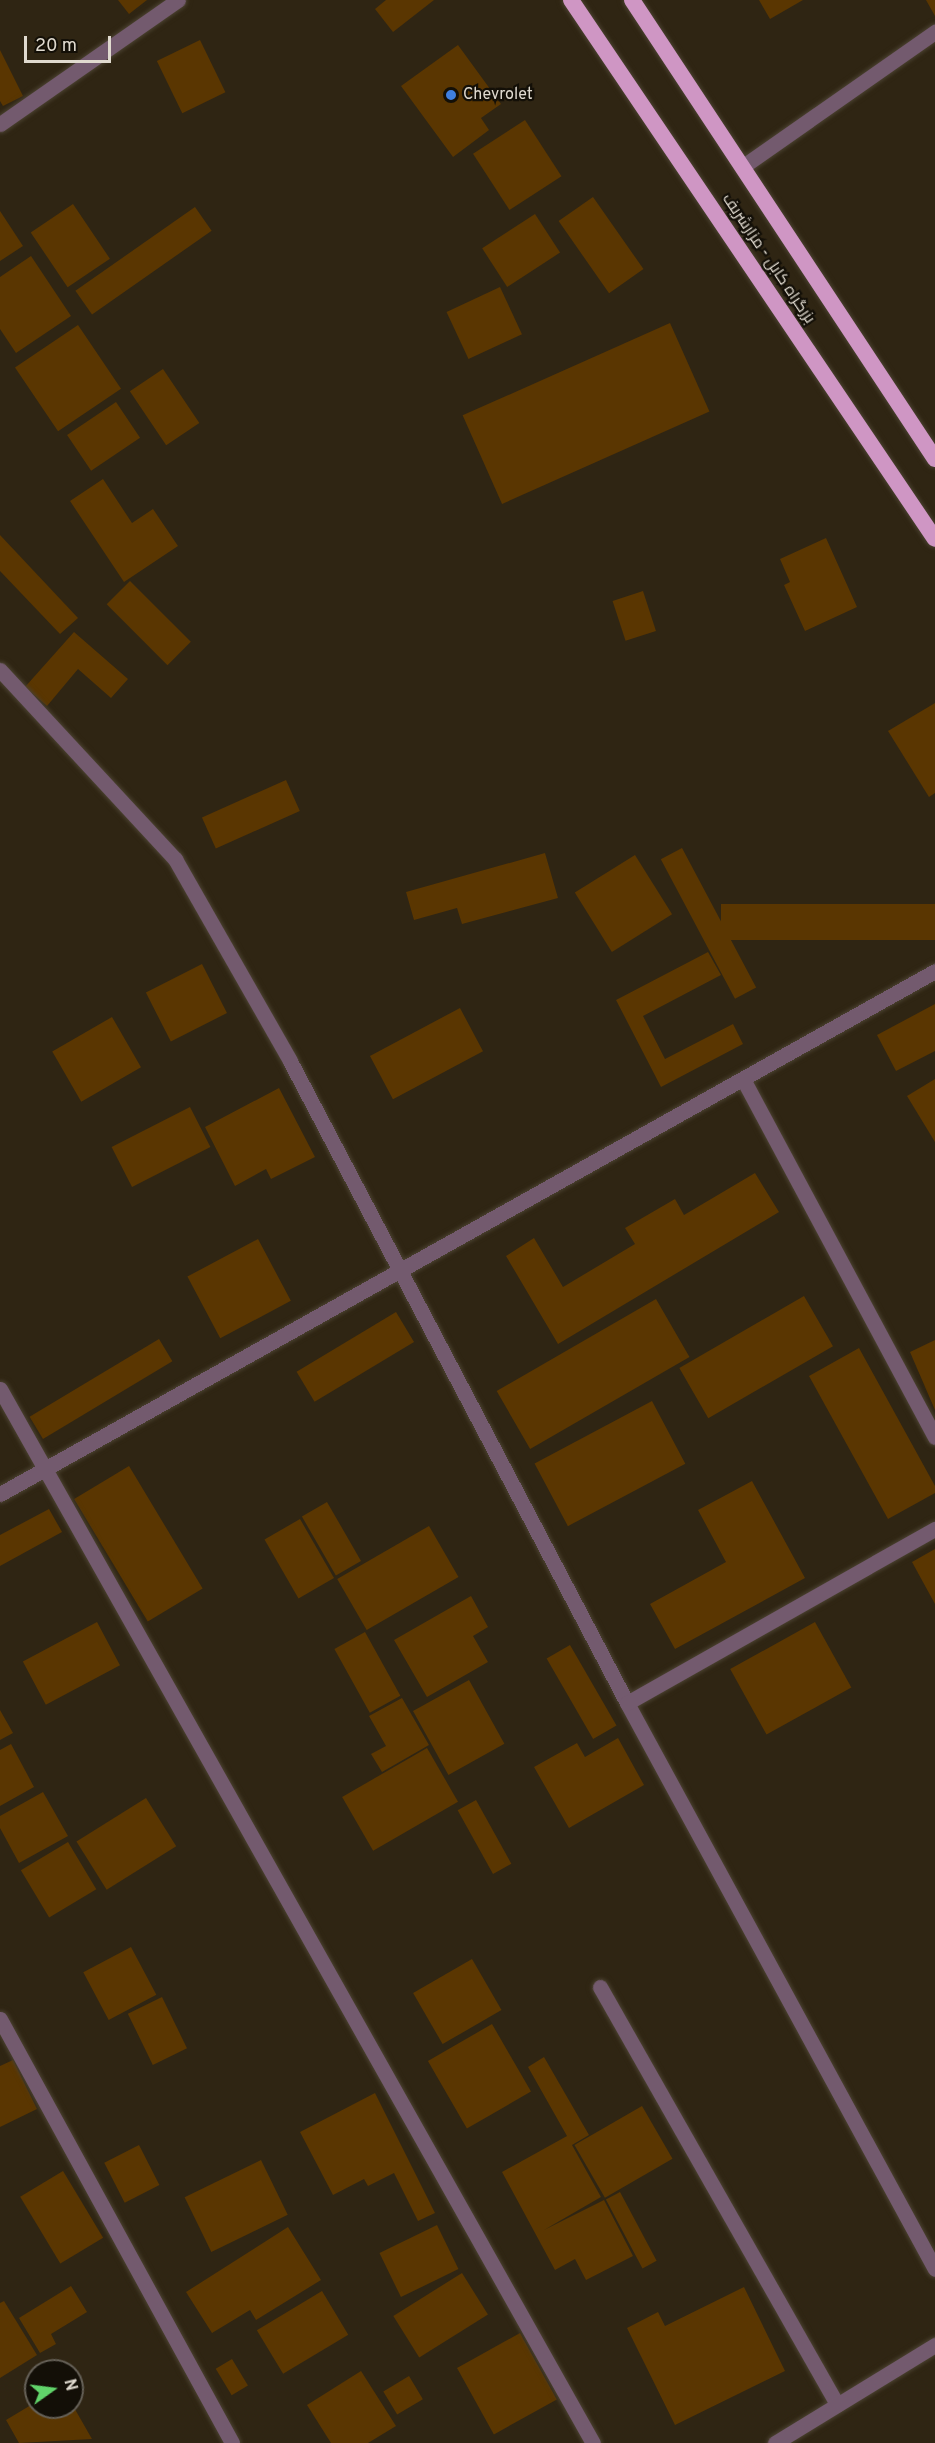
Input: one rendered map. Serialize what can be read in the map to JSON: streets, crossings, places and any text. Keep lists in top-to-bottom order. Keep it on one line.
{"streets":{"highway":["بزرگراه کابل - مزارشریف"]},"places":["Chevrolet"],"scale_bar":"20 m","north":"right"}
